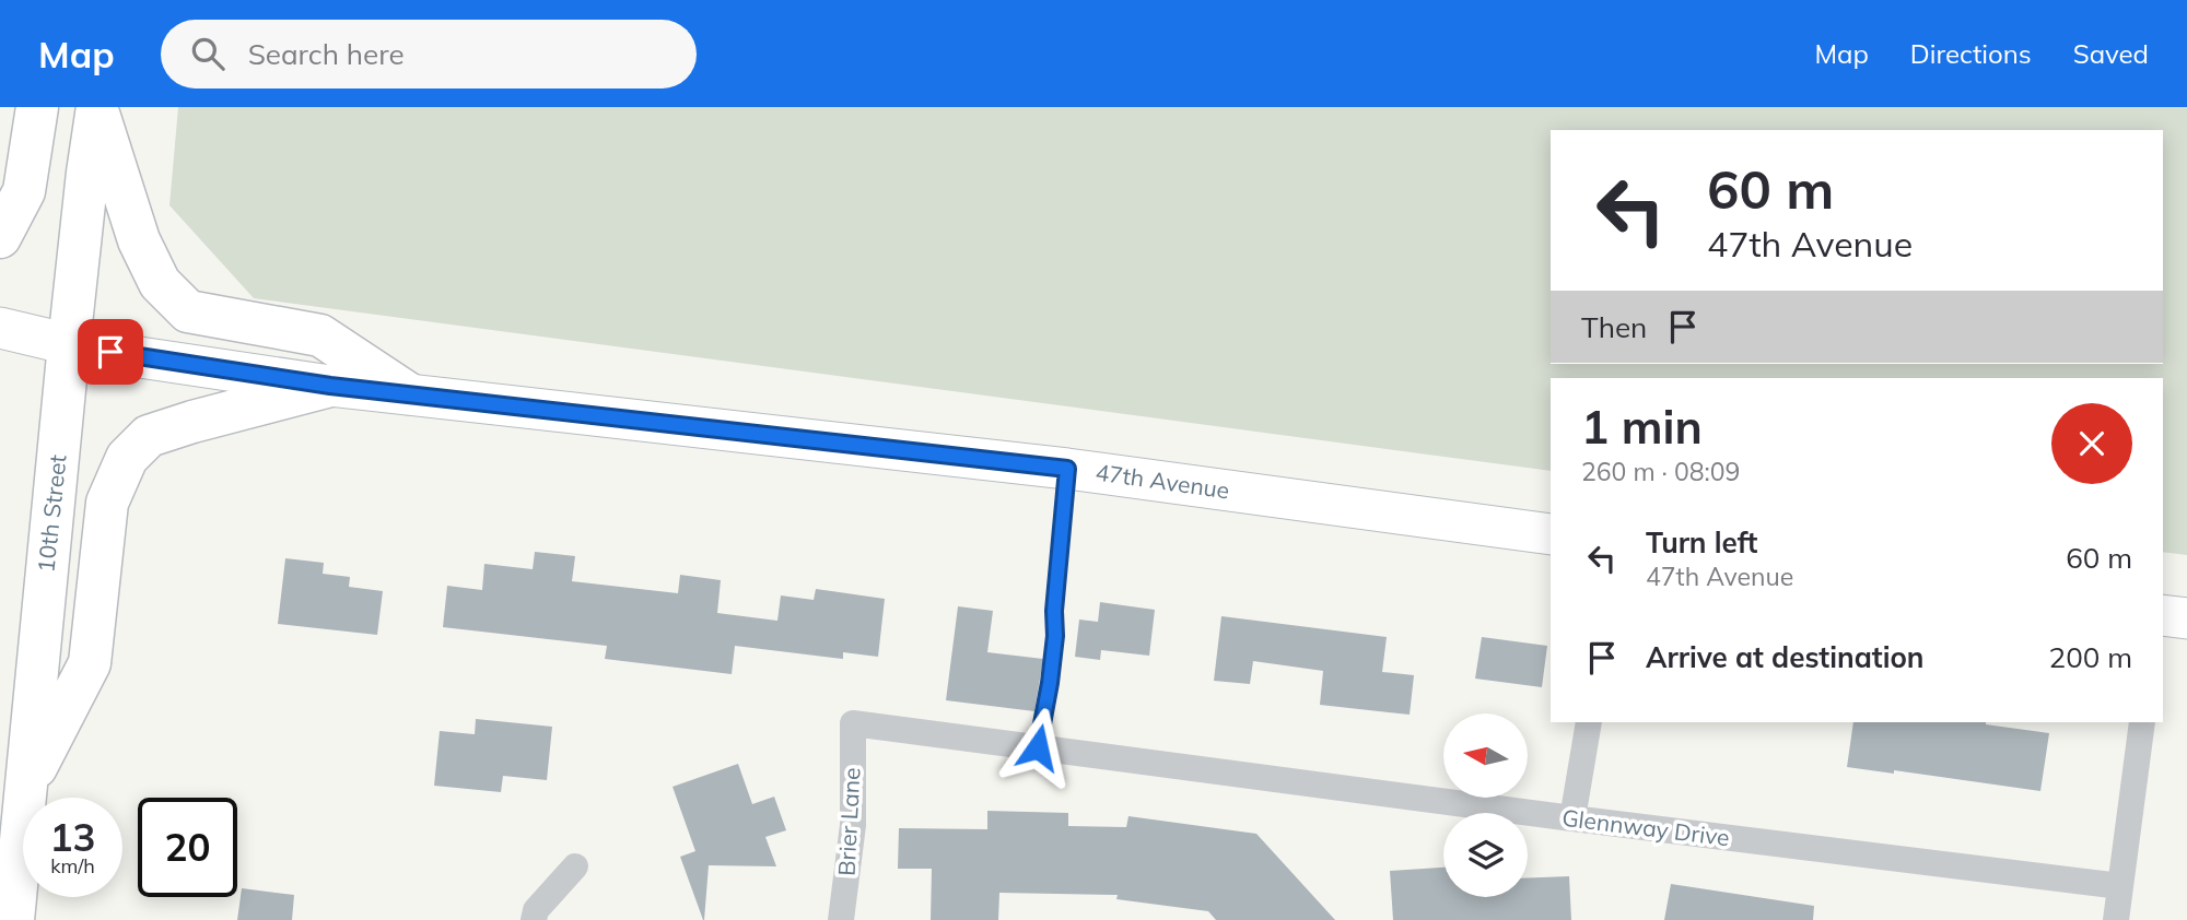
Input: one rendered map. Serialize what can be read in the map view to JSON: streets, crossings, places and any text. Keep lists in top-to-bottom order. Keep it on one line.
{"streets":{"main road":["47th Avenue","10th Street"],"street":["Brier Lane","Glennway Drive"]},"crossings":[["47th Avenue","10th Street"],["Brier Lane","Glennway Drive"]],"north":"left","page":{"header":"Map","search":"Search here","nav":["Map","Directions","Saved"],"turn":["60 m","47th Avenue"],"then":"Then","heading":["1 min","260 m · 08:09"],"list":[{"name":"Turn left","note":"47th Avenue","value":"60 m"},{"name":"Arrive at destination","value":"200 m"}],"speed":"13 km/h","limit":"20"}}
